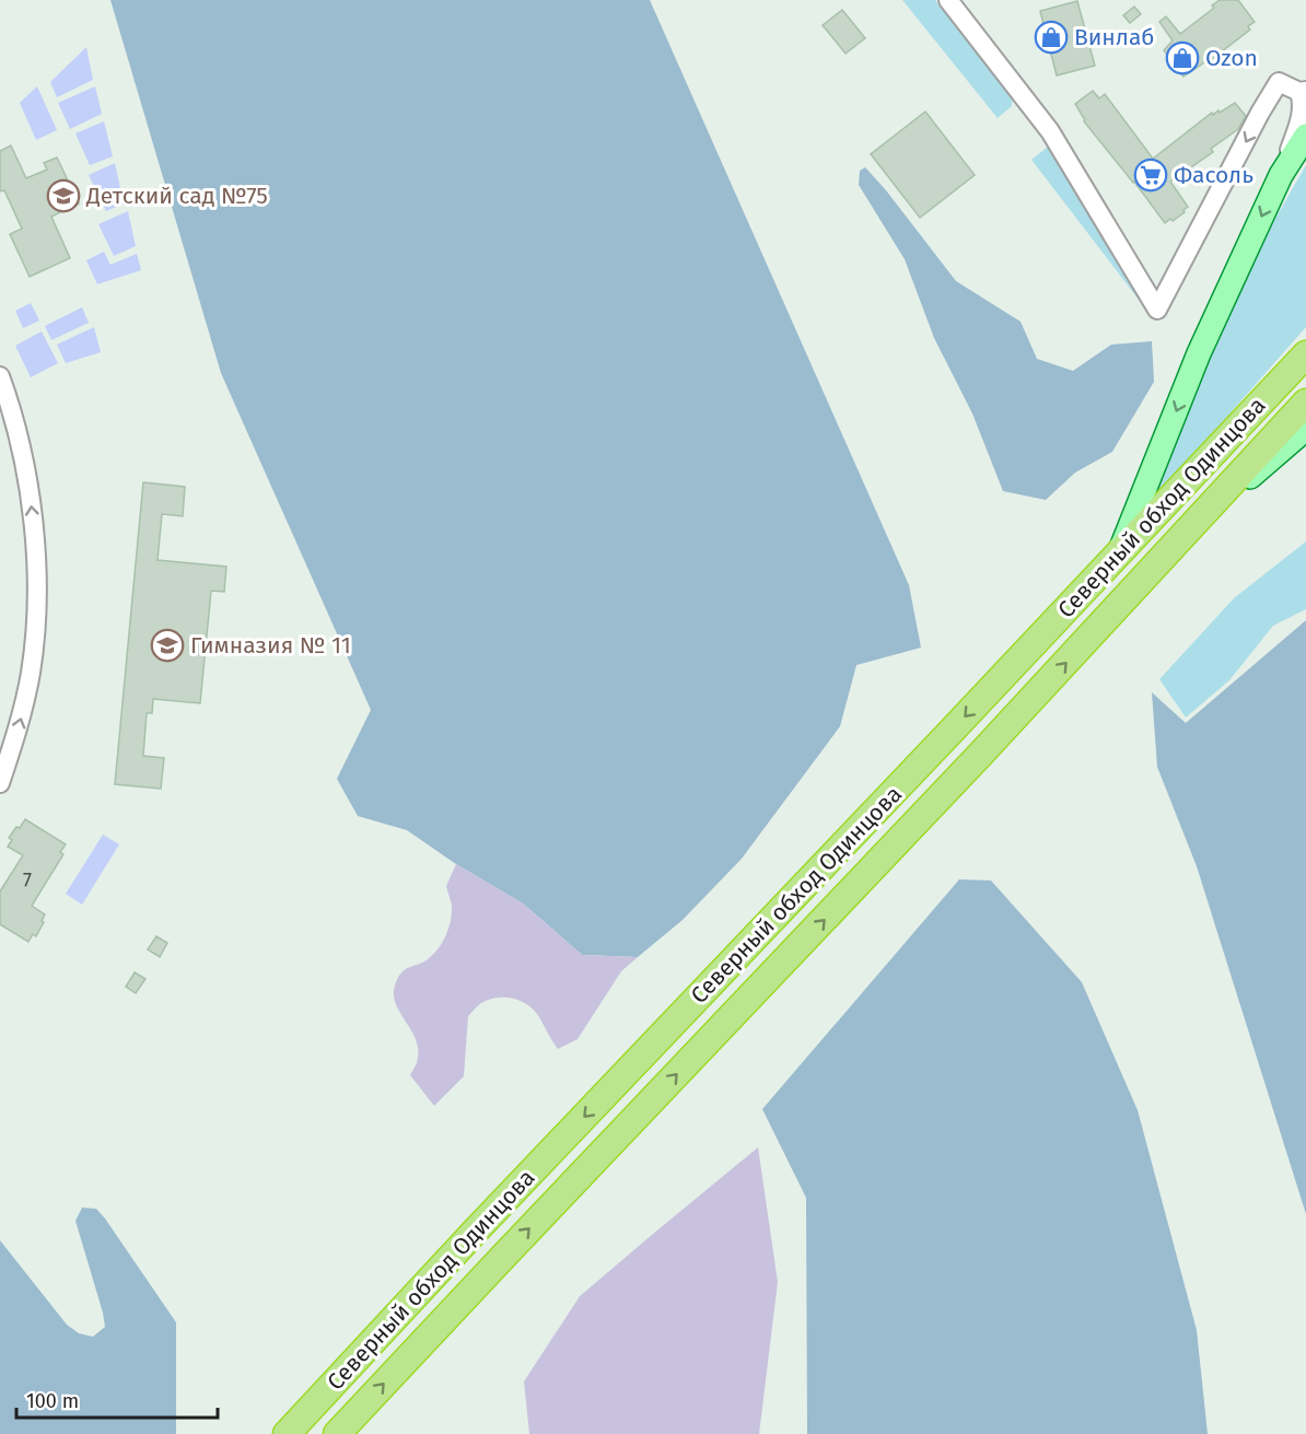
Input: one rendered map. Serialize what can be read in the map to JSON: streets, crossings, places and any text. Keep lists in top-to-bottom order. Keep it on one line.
{"streets":{"highway":["Северный обход Одинцова"]},"places":{"shop":["Винлаб","Ozon"],"supermarket":["Фасоль"],"school or university":["Детский сад №75","Гимназия № 11"]},"house_numbers":["7"],"scale_bar":"100 m"}
